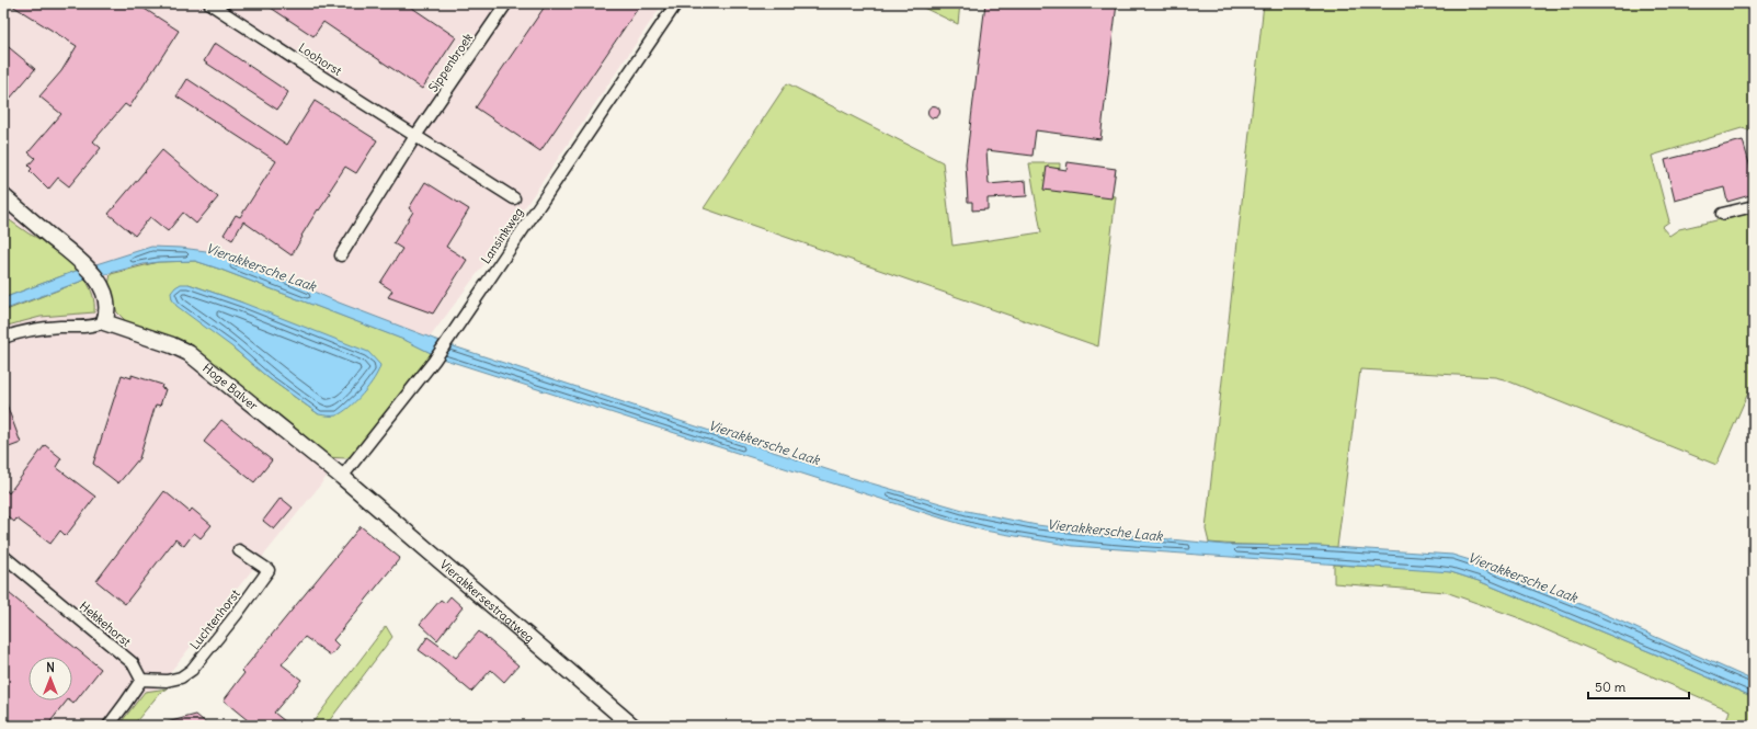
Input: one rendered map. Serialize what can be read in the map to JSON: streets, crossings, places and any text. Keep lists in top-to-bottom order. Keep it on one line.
{"streets":{"street":["Loohorst","Sippenbroek","Lansinkweg","Hoge Balver","Vierakkersestraatweg","Luchtenhorst","Hekkehorst"]},"crossings":[["Loohorst","Sippenbroek"],["Lansinkweg","Hoge Balver"],["Lansinkweg","Vierakkersestraatweg"],["Hoge Balver","Vierakkersestraatweg"],["Luchtenhorst","Hekkehorst"]],"water":["Vierakkersche Laak"],"scale_bar":"50 m","north":"top"}
